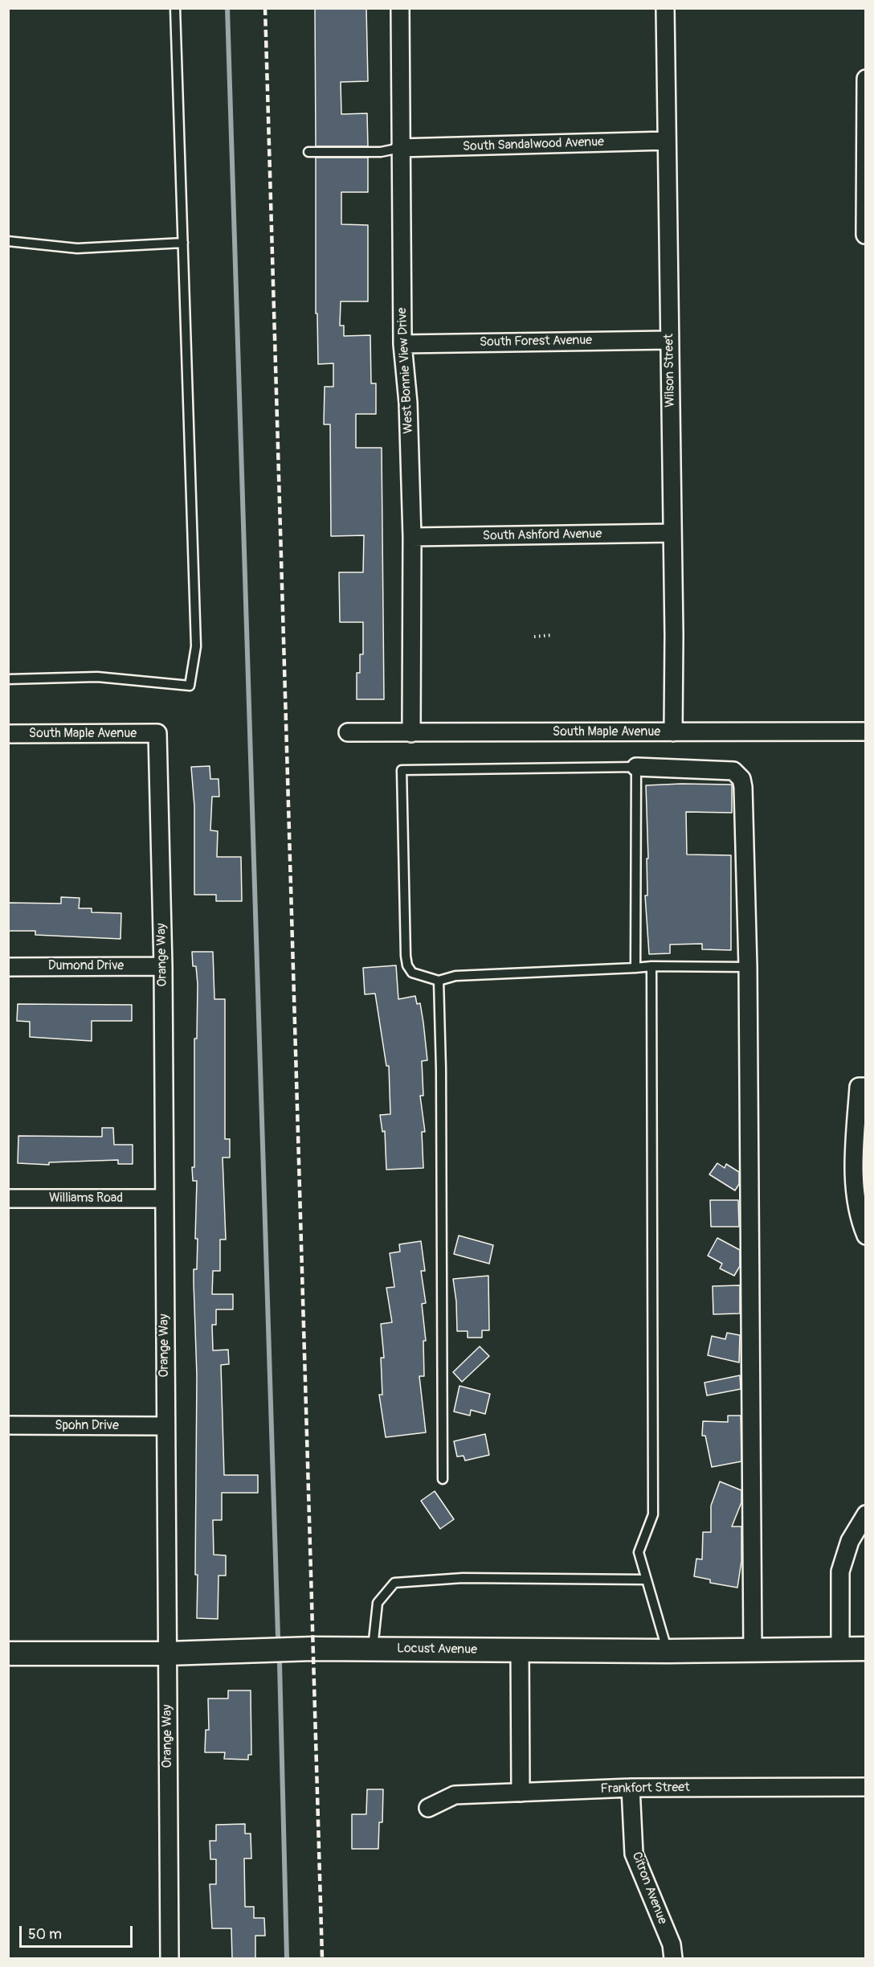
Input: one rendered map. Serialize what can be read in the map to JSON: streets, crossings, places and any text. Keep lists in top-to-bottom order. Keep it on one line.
{"streets":{"street":["South Sandalwood Avenue","South Forest Avenue","West Bonnie View Drive","Wilson Street","South Ashford Avenue","South Maple Avenue","Orange Way","Dumond Drive","Williams Road","Spohn Drive","Locust Avenue","Frankfort Street","Citron Avenue"]},"crossings":[["South Sandalwood Avenue","West Bonnie View Drive"],["South Sandalwood Avenue","Wilson Street"],["South Forest Avenue","West Bonnie View Drive"],["South Forest Avenue","Wilson Street"],["West Bonnie View Drive","South Ashford Avenue"],["West Bonnie View Drive","South Maple Avenue"],["Wilson Street","South Ashford Avenue"],["Wilson Street","South Maple Avenue"],["South Maple Avenue","Orange Way"],["Orange Way","Dumond Drive"],["Orange Way","Williams Road"],["Orange Way","Spohn Drive"],["Orange Way","Locust Avenue"],["Frankfort Street","Citron Avenue"]],"scale_bar":"50 m"}
